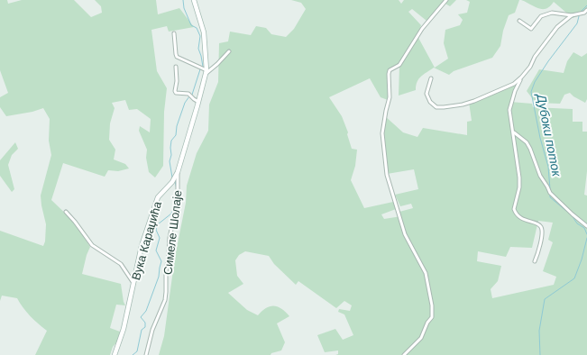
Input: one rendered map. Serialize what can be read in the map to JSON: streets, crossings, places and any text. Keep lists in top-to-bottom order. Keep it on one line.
{"streets":{"street":["Симеле Шолаје","Вука Караџића"]},"crossings":[["Симеле Шолаје","Вука Караџића"]],"water":["Дубоки поток"]}
